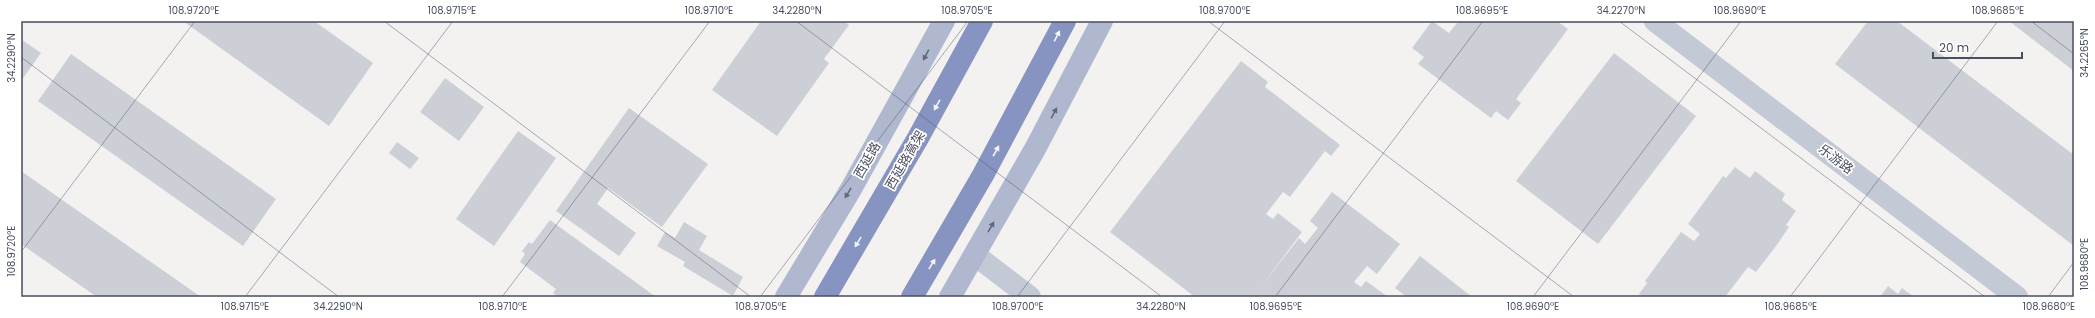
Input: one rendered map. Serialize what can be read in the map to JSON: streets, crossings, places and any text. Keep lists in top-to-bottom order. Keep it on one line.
{"streets":{"highway":["西延路高架"],"main road":["西延路"],"street":["乐游路"]},"scale_bar":"20 m","coordinates":["108.9720°E","108.9715°E","108.9710°E","34.2280°N","108.9705°E","108.9700°E","108.9695°E","34.2270°N","108.9690°E","108.9685°E","34.2265°N","34.2290°N","108.9680°E"]}
